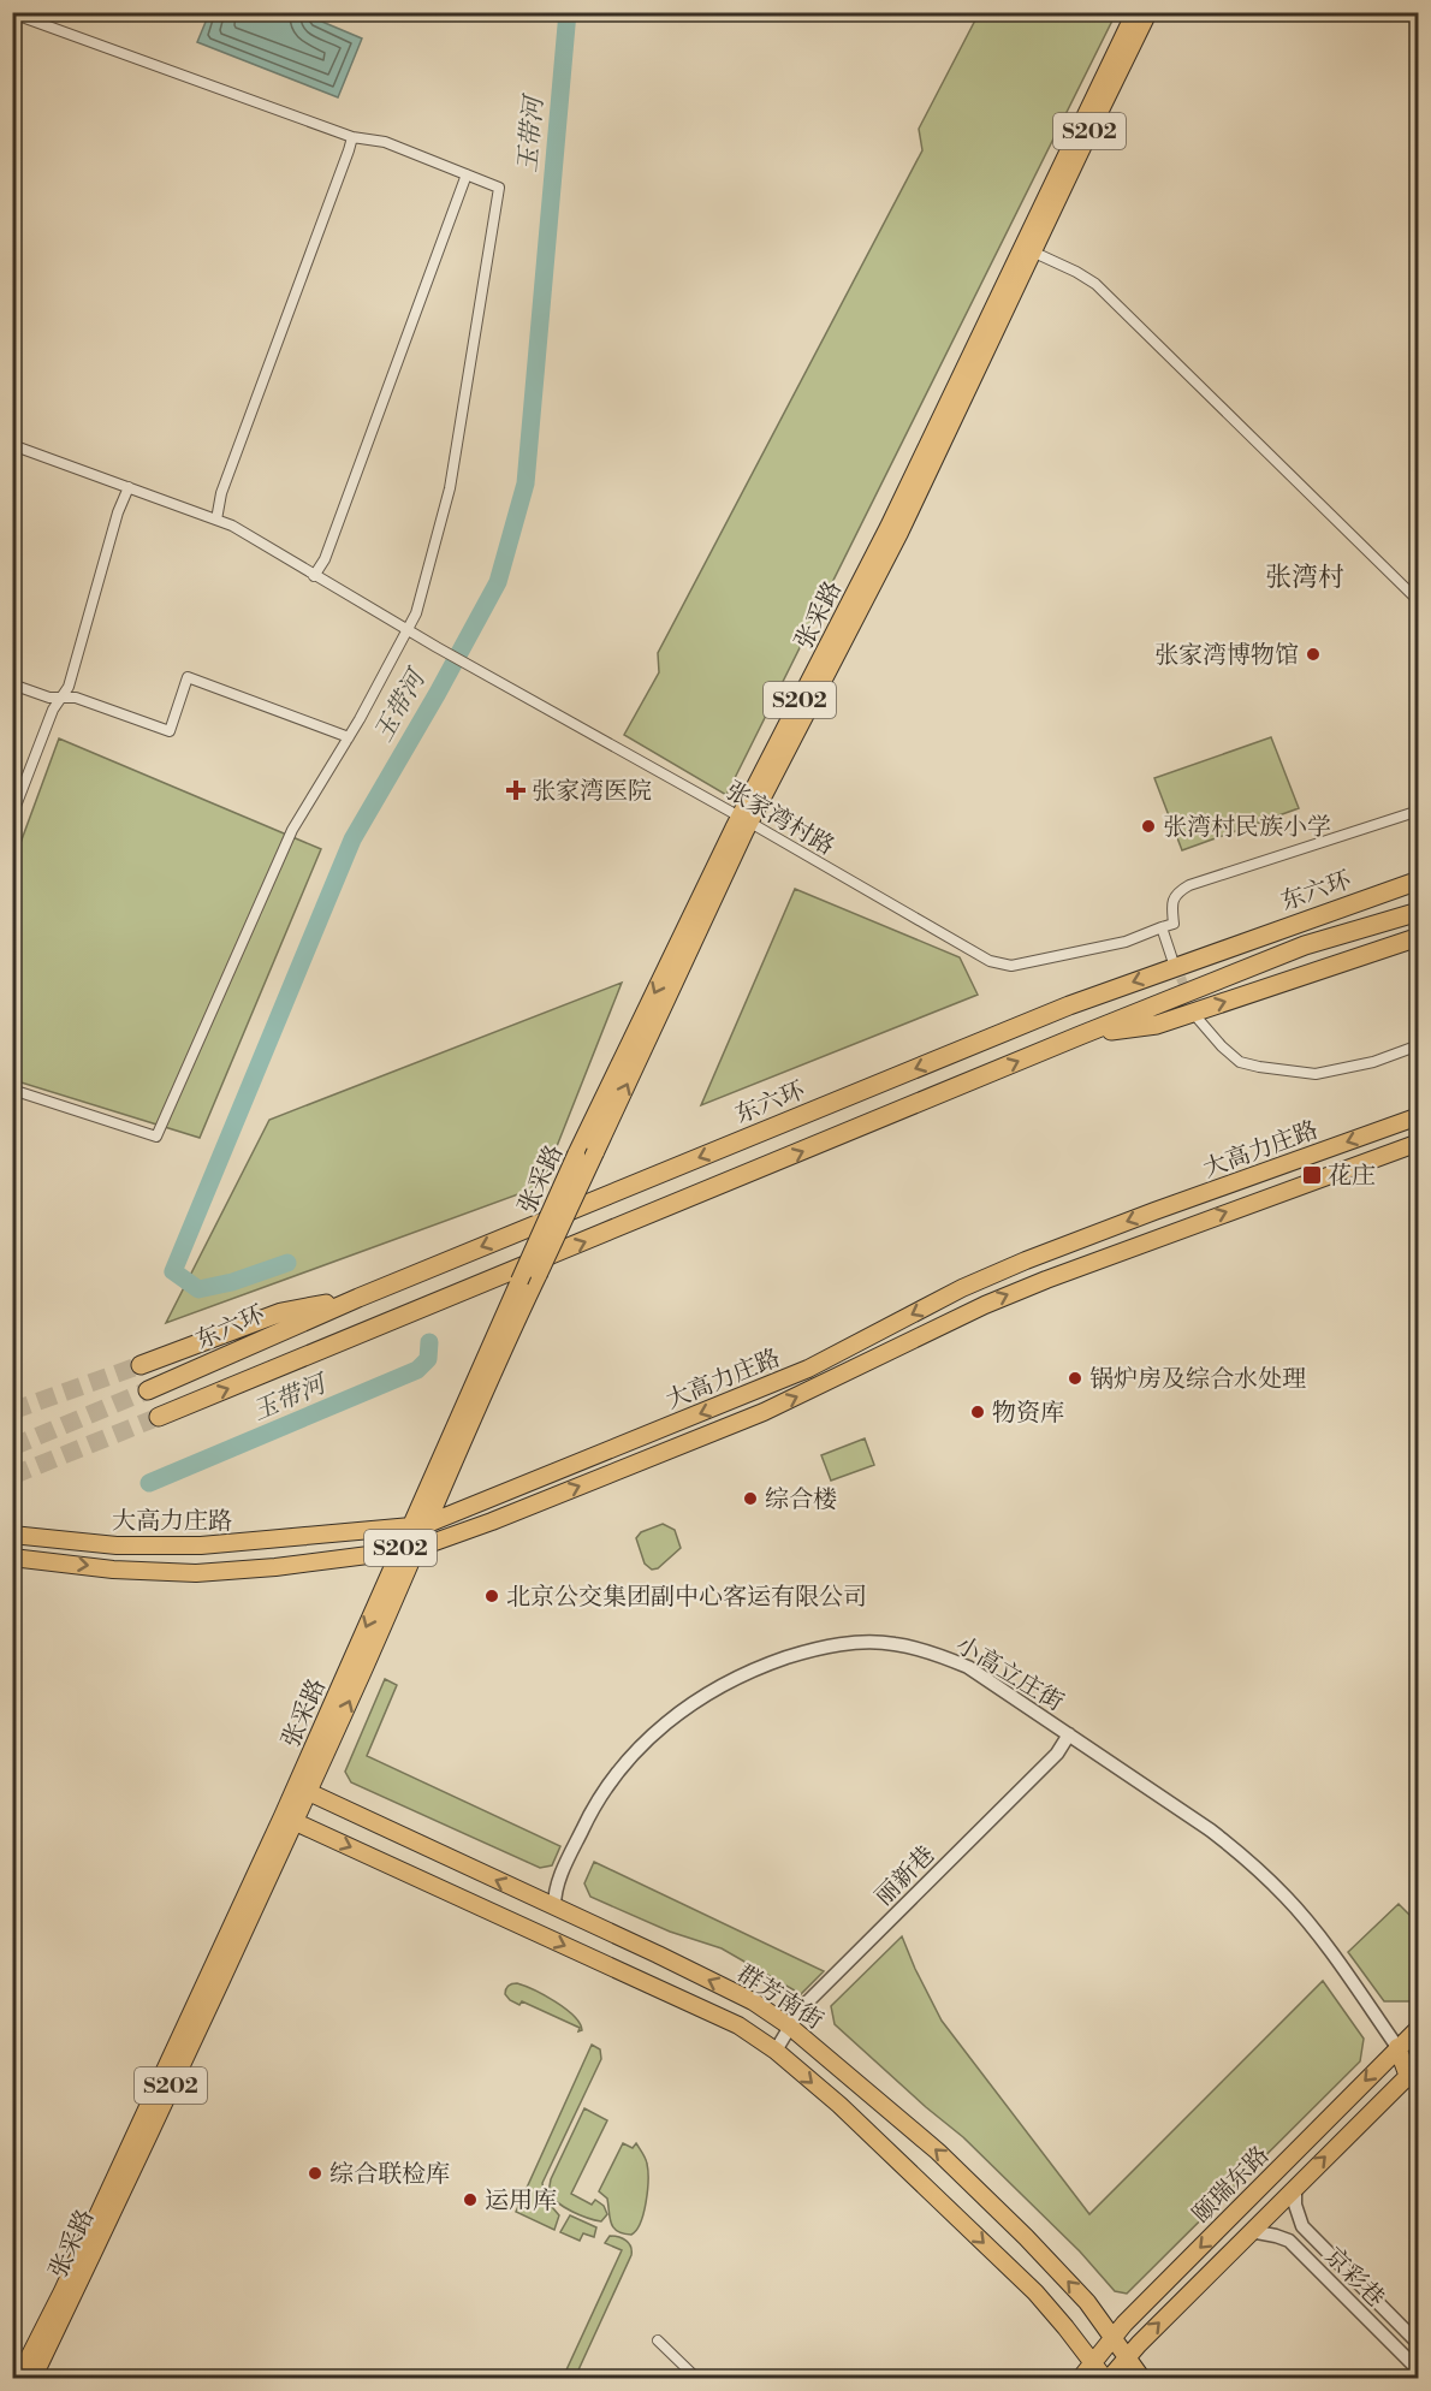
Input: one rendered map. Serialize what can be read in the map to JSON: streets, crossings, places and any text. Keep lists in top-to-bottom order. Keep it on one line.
{"streets":{"highway":["东六环"],"main road":["S202","张采路","大高力庄路","群芳南街","颐瑞东路"],"street":["张家湾村路","小高立庄街","丽新巷","京彩巷"]},"crossings":[["张采路","张家湾村路"],["张采路","大高力庄路"],["张采路","群芳南街"],["小高立庄街","丽新巷"],["小高立庄街","群芳南街"],["小高立庄街","颐瑞东路"],["丽新巷","群芳南街"],["群芳南街","颐瑞东路"],["颐瑞东路","京彩巷"]],"districts":["张湾村"],"water":["玉带河"],"places":{"other":["张家湾博物馆","张湾村民族小学","锅炉房及综合水处理","物资库","综合楼","北京公交集团副中心客运有限公司","综合联检库","运用库"],"health":["张家湾医院"],"transit":["花庄"]}}
